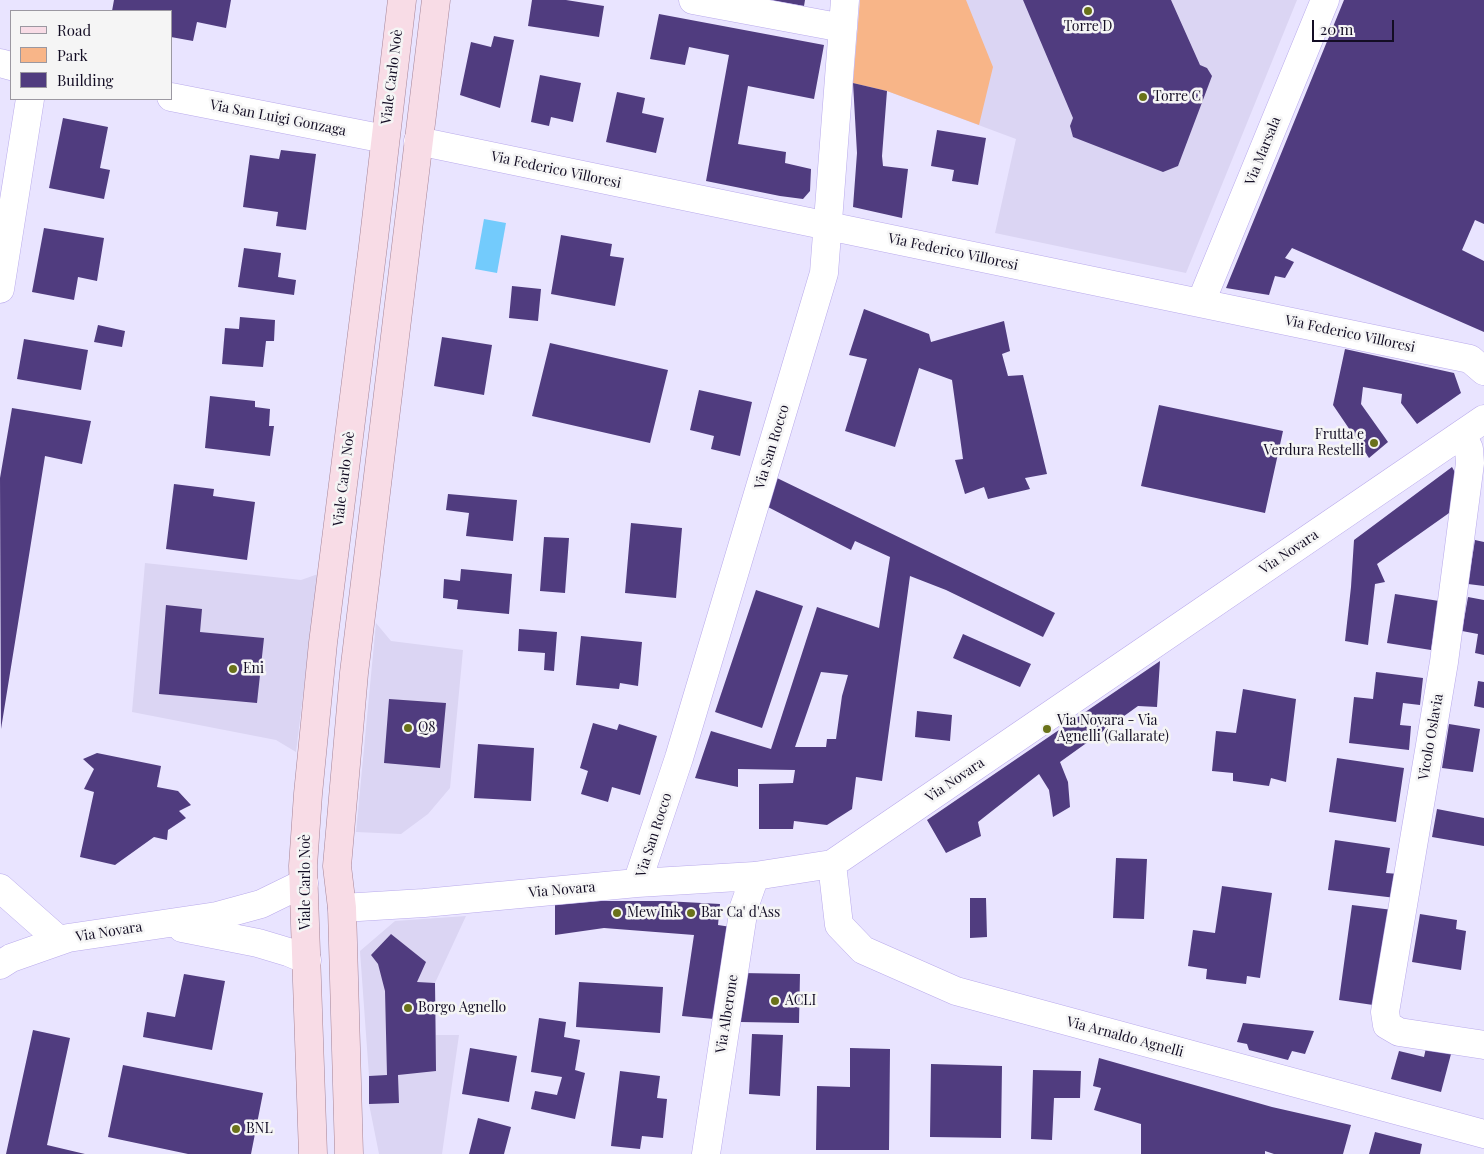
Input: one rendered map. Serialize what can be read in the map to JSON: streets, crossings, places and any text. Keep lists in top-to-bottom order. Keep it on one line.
{"streets":{"main road":["Viale Carlo Noè"],"street":["Via San Luigi Gonzaga","Via Marsala","Via Federico Villoresi","Via San Rocco","Via Novara","Vicolo Oslavia","Via Alberone","Via Arnaldo Agnelli"]},"crossings":[["Viale Carlo Noè","Via San Luigi Gonzaga"],["Viale Carlo Noè","Via Novara"],["Via Marsala","Via Federico Villoresi"],["Via Federico Villoresi","Via San Rocco"],["Via San Rocco","Via Novara"],["Via Novara","Vicolo Oslavia"],["Via Novara","Via Alberone"],["Via Novara","Via Arnaldo Agnelli"]],"places":["Torre D","Torre C","Frutta e Verdura Restelli","Eni","Q8","Via Novara - Via Agnelli (Gallarate)","Mew Ink","Bar Ca' d'Ass","ACLI","Borgo Agnello","BNL"],"legend":["Road","Park","Building"],"scale_bar":"20 m"}
